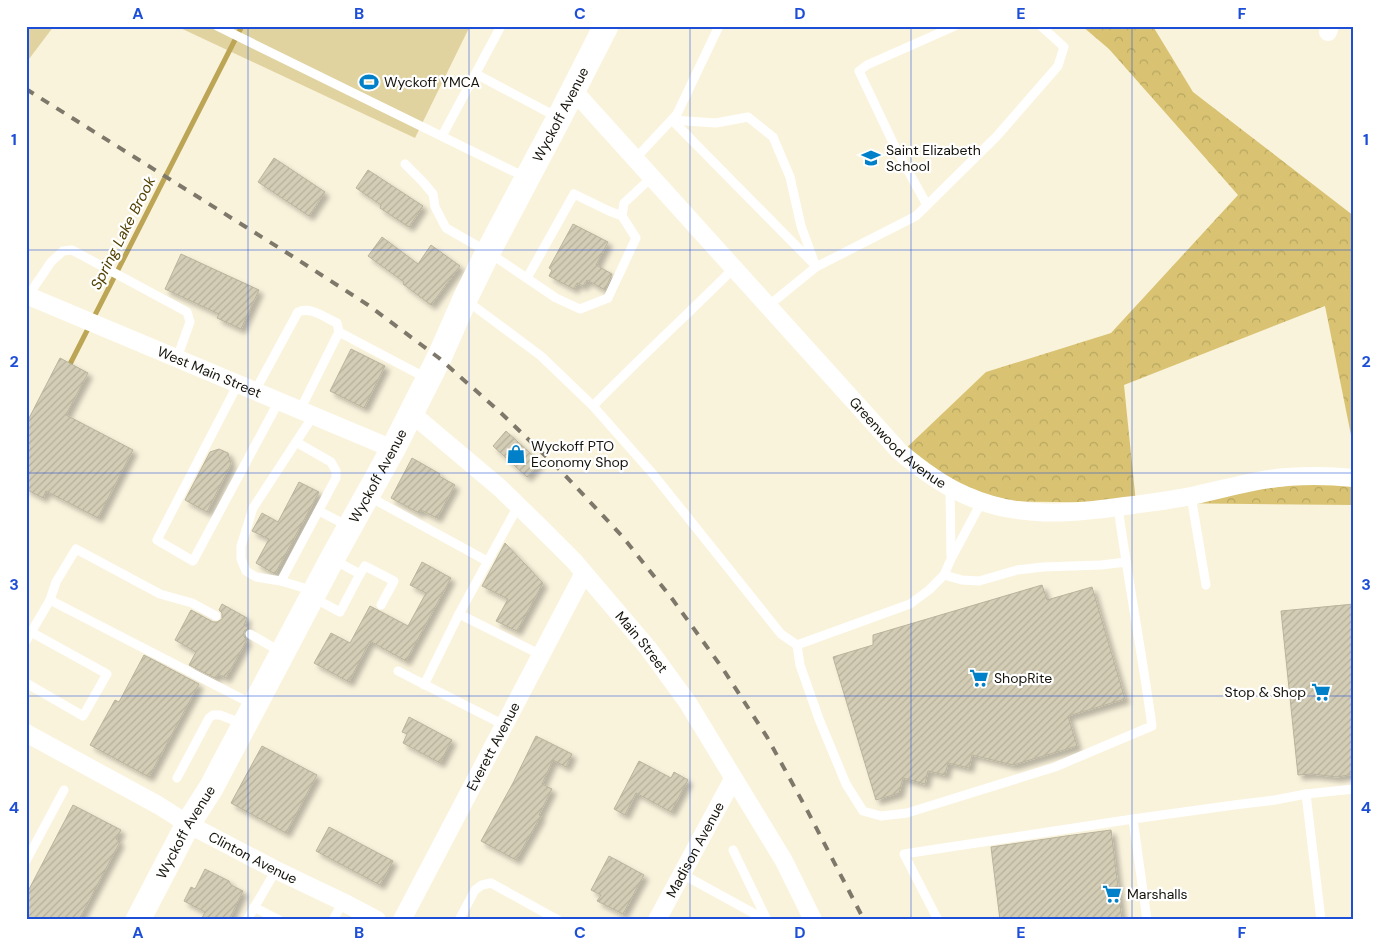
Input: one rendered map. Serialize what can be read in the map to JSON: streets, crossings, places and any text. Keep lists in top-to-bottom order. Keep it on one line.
{"streets":{"main road":["Wyckoff Avenue"],"street":["West Main Street","Greenwood Avenue","Main Street","Everett Avenue","Madison Avenue","Clinton Avenue"]},"crossings":[["Wyckoff Avenue","West Main Street"],["Wyckoff Avenue","Greenwood Avenue"],["Wyckoff Avenue","Main Street"],["Wyckoff Avenue","Clinton Avenue"],["Main Street","Everett Avenue"],["Main Street","Madison Avenue"]],"water":["Spring Lake Brook"],"places":{"sports":["Wyckoff YMCA"],"school or university":["Saint Elizabeth School"],"shop":["Wyckoff PTO Economy Shop"],"supermarket":["ShopRite","Stop & Shop","Marshalls"]},"grid":{"columns":["A","B","C","D","E","F"],"rows":["1","2","3","4"]}}
